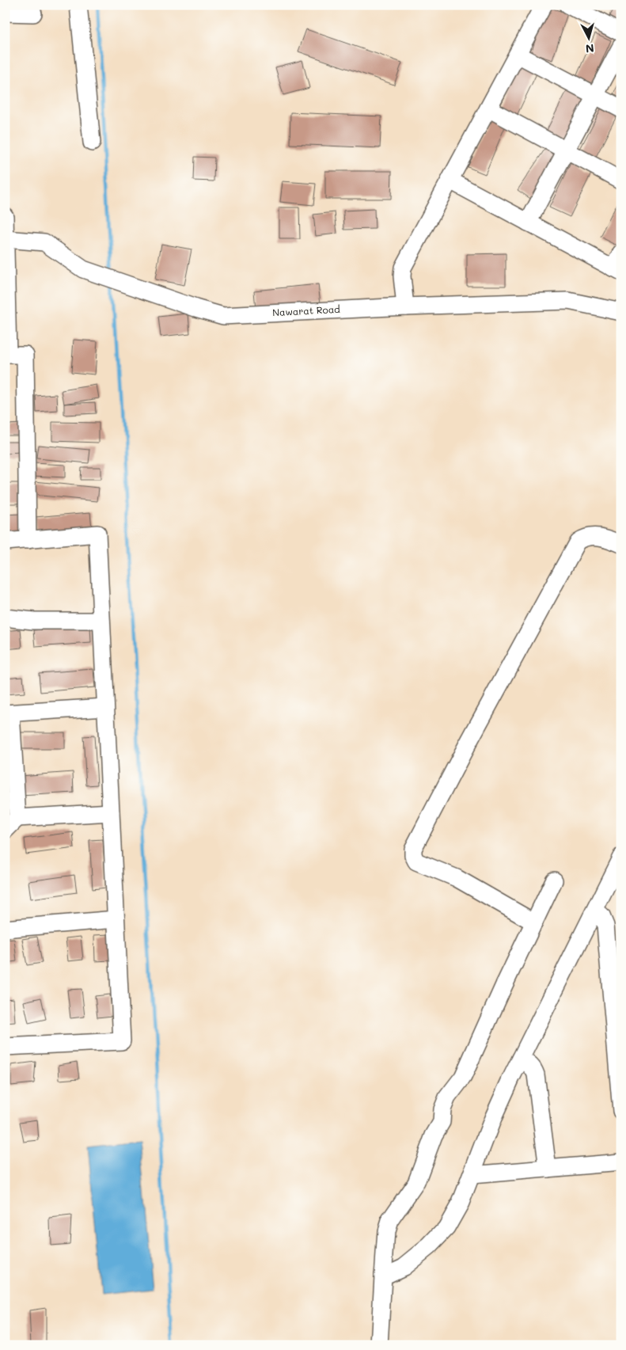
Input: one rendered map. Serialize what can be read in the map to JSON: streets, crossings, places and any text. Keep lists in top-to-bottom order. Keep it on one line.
{"streets":{"street":["Nawarat Road"]},"north":"bottom"}
